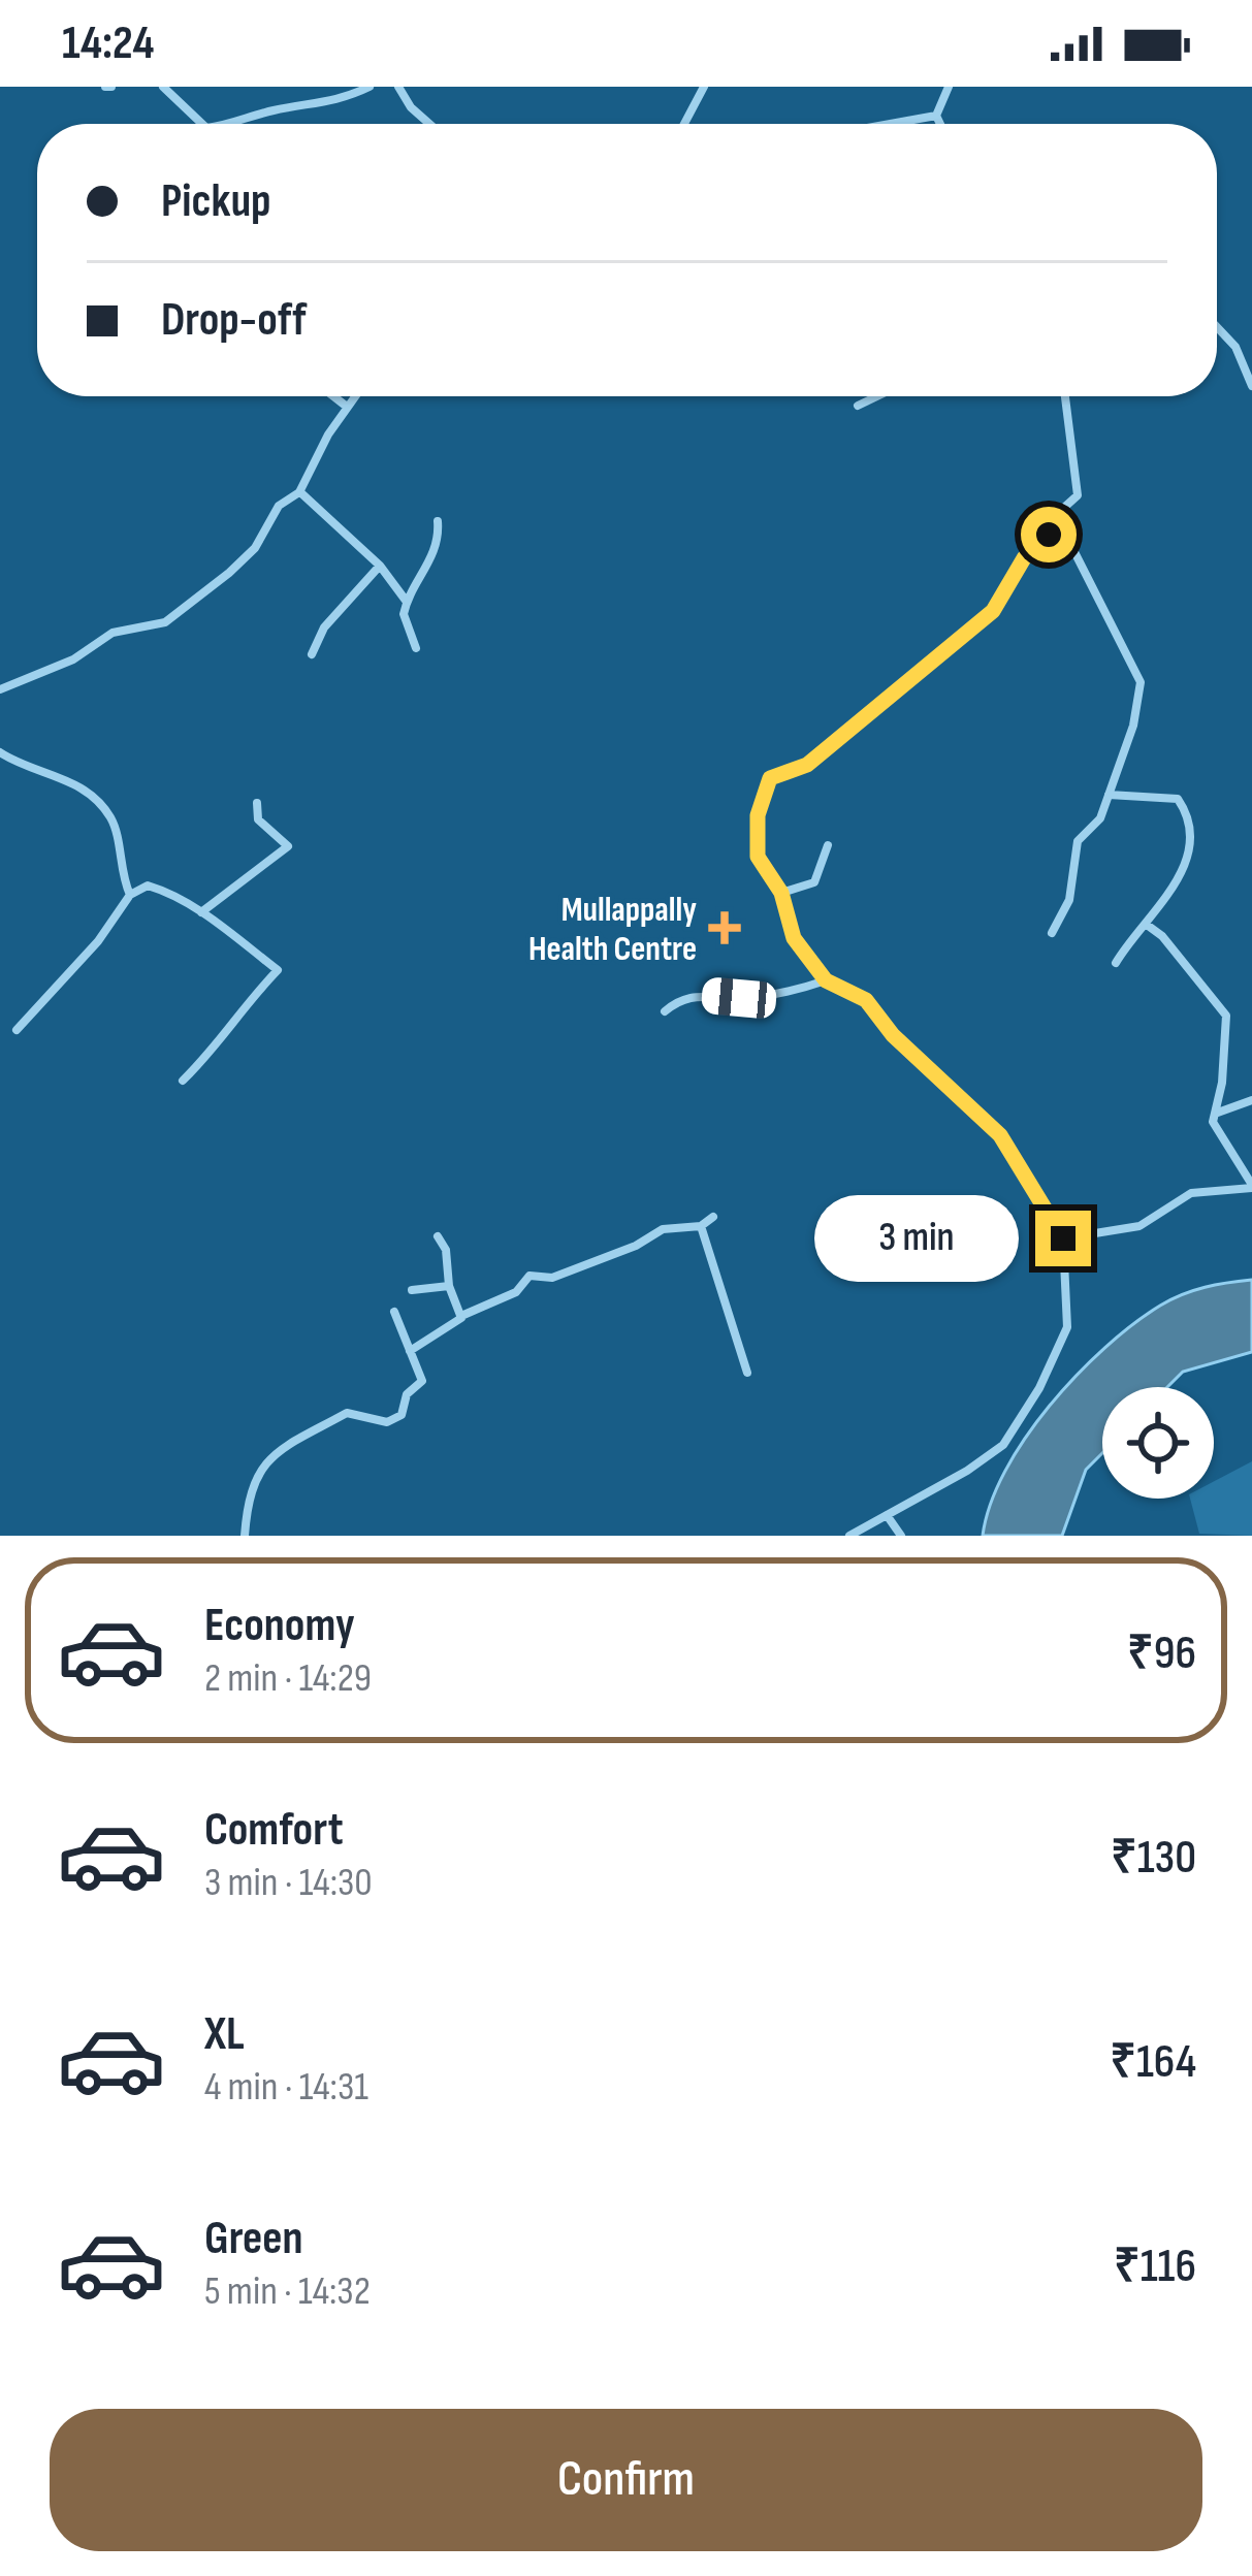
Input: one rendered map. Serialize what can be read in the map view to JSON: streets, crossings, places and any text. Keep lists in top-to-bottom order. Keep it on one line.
{"places":{"health":["Mullappally Health Centre"]},"page":{"status":"14:24","banner":["Pickup","Drop-off"],"bubble":"3 min","list":[{"name":"Economy","note":"2 min · 14:29","value":"₹96"},{"name":"Comfort","note":"3 min · 14:30","value":"₹130"},{"name":"XL","note":"4 min · 14:31","value":"₹164"},{"name":"Green","note":"5 min · 14:32","value":"₹116"}],"buttons":"Confirm"}}
